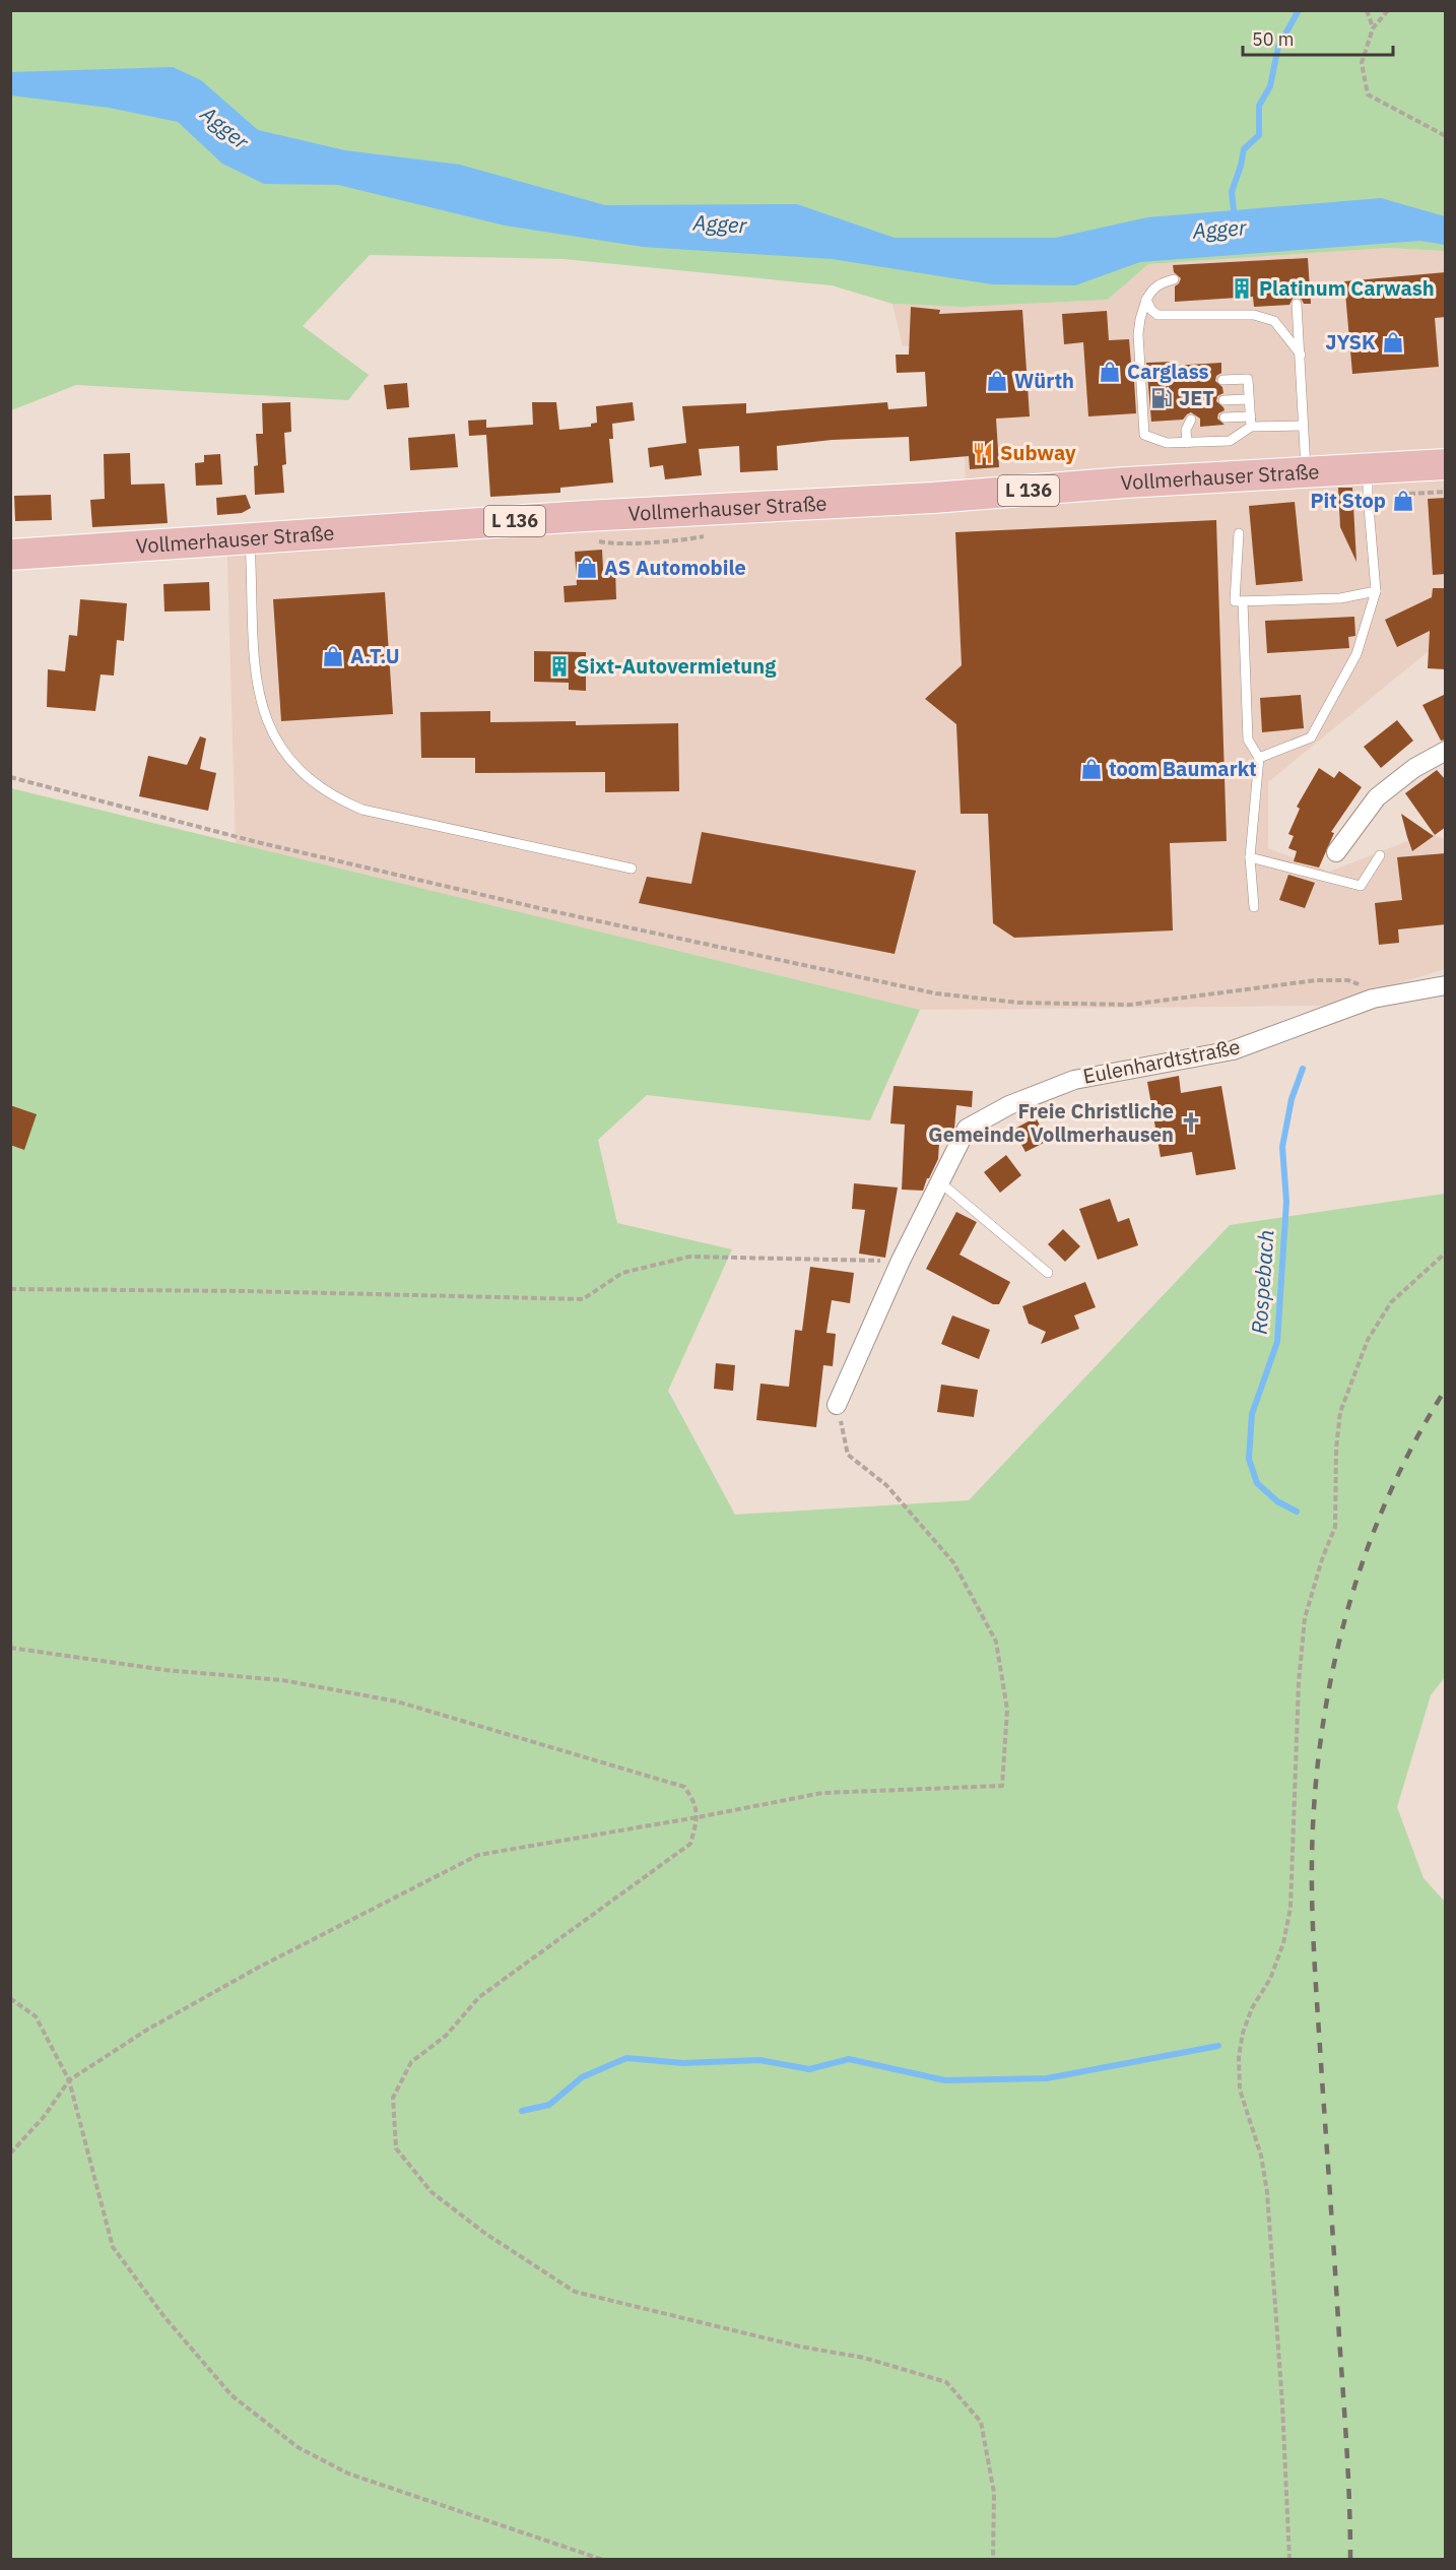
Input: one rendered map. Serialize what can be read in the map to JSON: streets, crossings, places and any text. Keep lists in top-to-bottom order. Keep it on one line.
{"streets":{"main road":["Vollmerhauser Straße","L 136"],"street":["Eulenhardtstraße"]},"water":["Agger","Rospebach"],"places":{"building":["Platinum Carwash","Sixt-Autovermietung"],"shop":["JYSK","Carglass","Würth","Pit Stop","AS Automobile","A.T.U","toom Baumarkt"],"fuel station":["JET"],"restaurant":["Subway"],"church":["Freie Christliche Gemeinde Vollmerhausen"]},"scale_bar":"50 m"}
